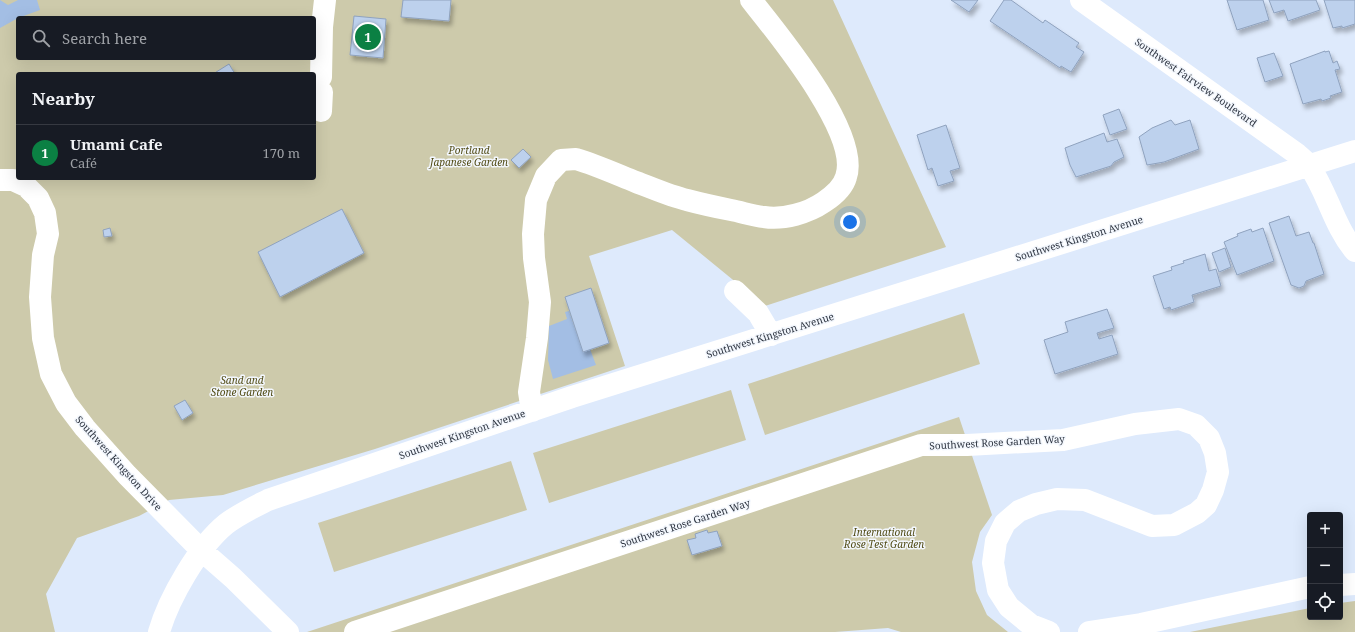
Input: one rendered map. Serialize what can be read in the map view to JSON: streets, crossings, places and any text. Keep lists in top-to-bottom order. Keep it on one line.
{"streets":{"street":["Southwest Fairview Boulevard","Southwest Kingston Avenue","Southwest Rose Garden Way","Southwest Kingston Drive"]},"crossings":[["Southwest Fairview Boulevard","Southwest Kingston Avenue"],["Southwest Kingston Avenue","Southwest Kingston Drive"]],"parks":["Portland Japanese Garden","Sand and Stone Garden","International Rose Test Garden"],"page":{"search":"Search here","pins":"1","heading":"Nearby","list":[{"mark":"1","name":"Umami Cafe","note":"Café","value":"170 m"}],"map_buttons":["+","−"]}}
